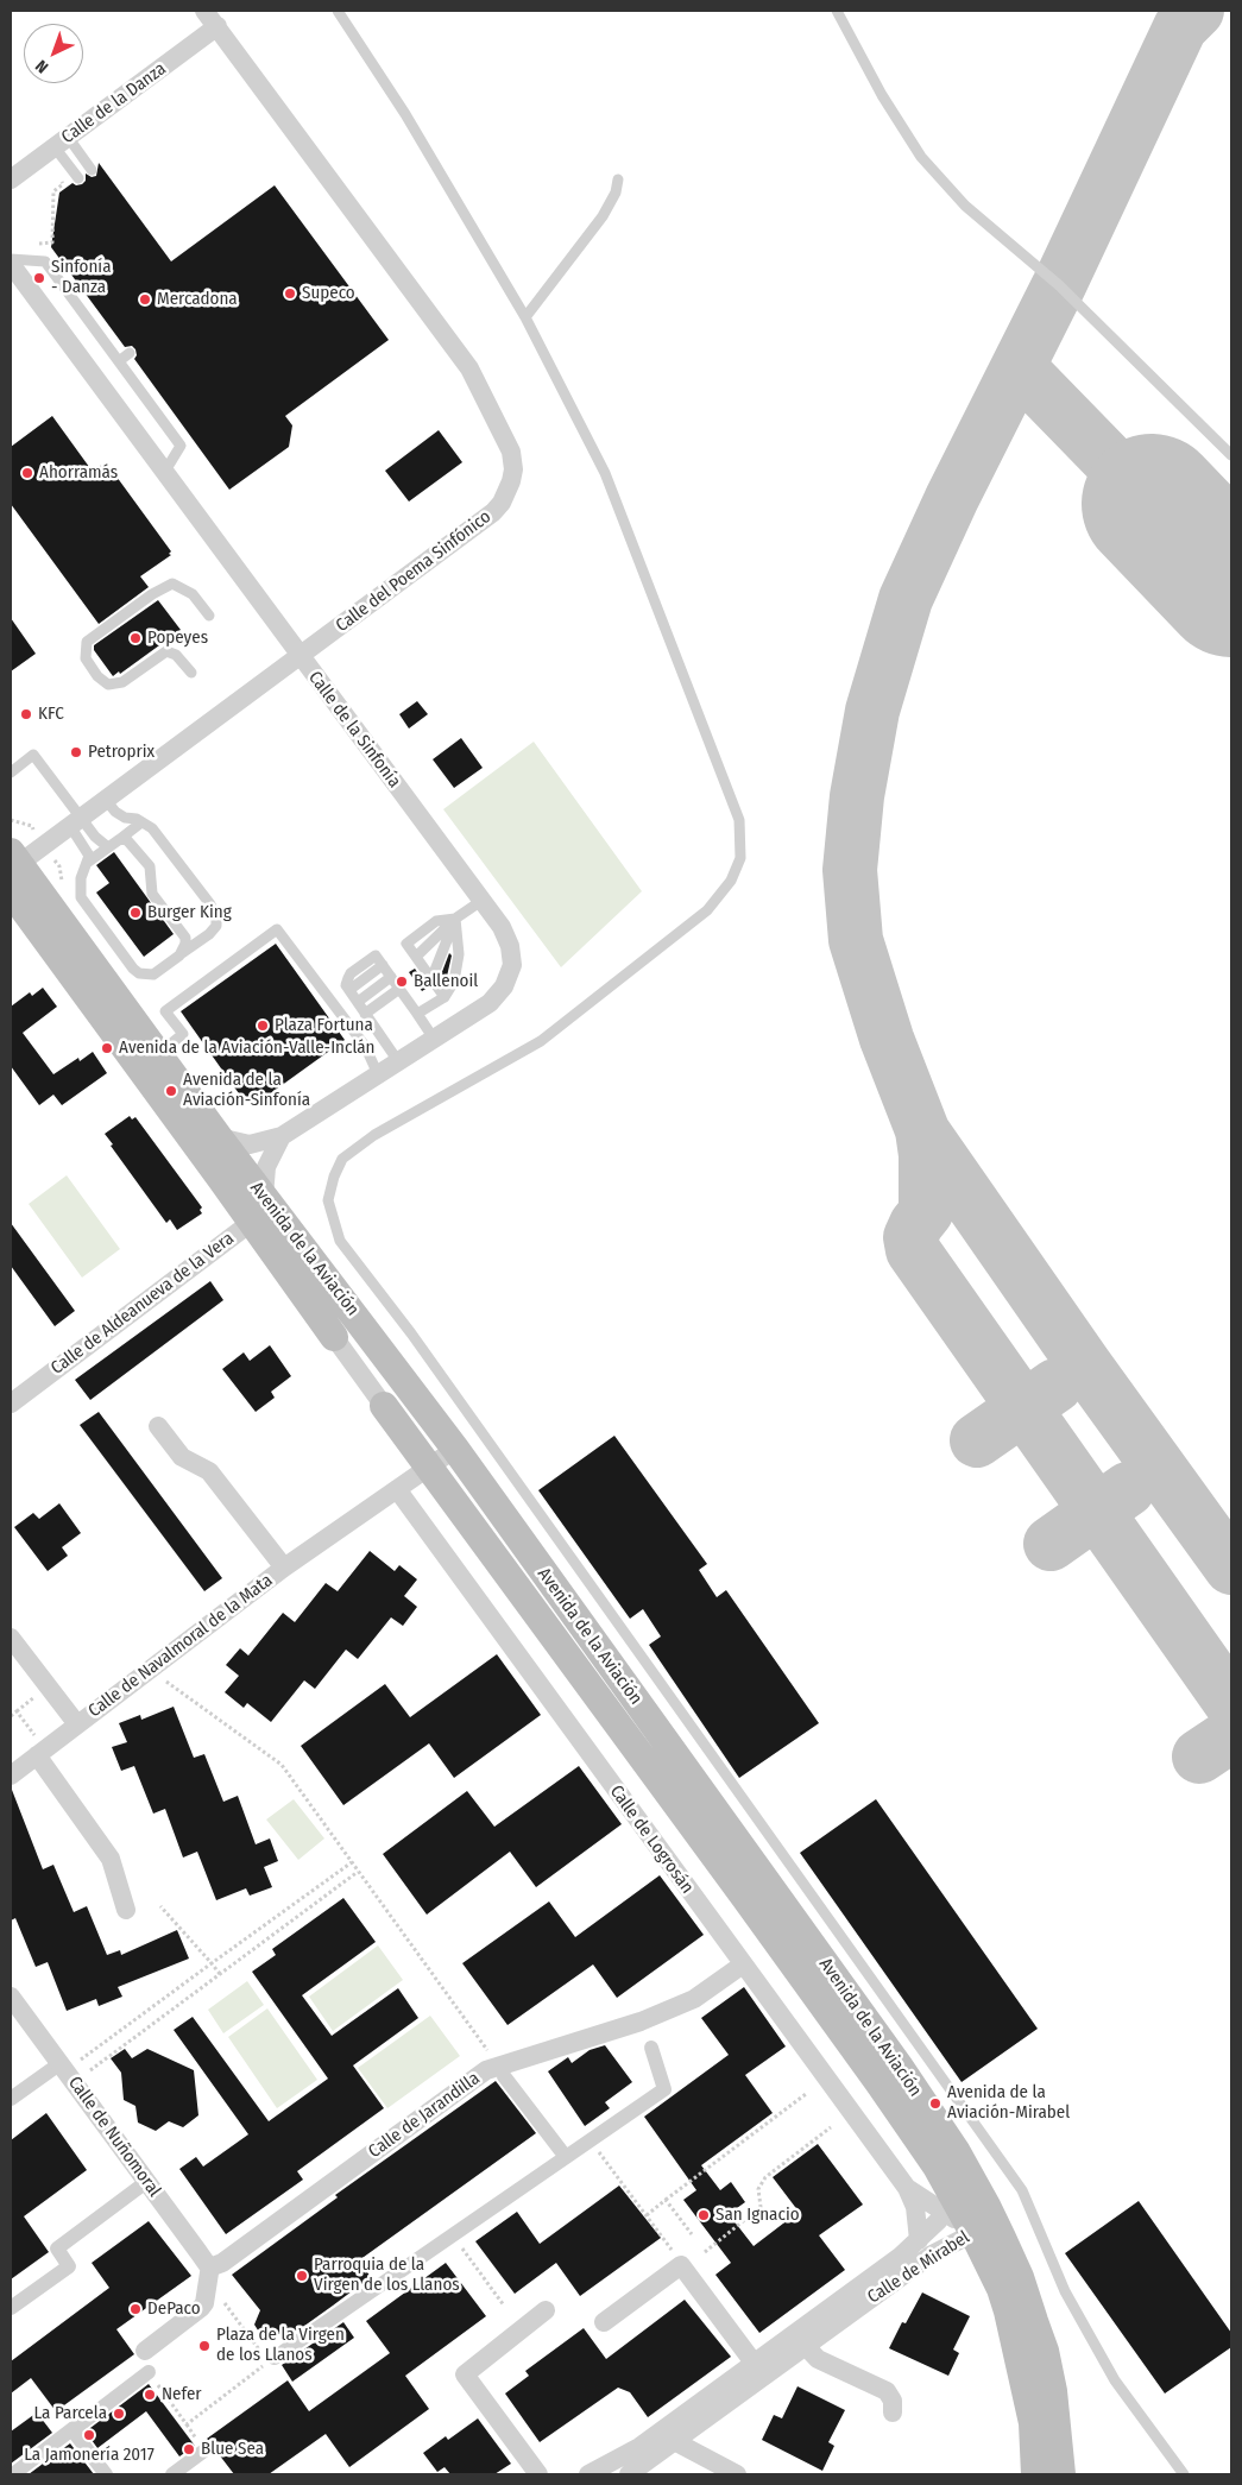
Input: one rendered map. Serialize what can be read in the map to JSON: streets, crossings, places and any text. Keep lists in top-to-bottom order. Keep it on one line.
{"streets":{"main road":["Avenida de la Aviación"],"street":["Calle de la Danza","Calle del Poema Sinfónico","Calle de la Sinfonía","Calle de Aldeanueva de la Vera","Calle de Navalmoral de la Mata","Calle de Logrosán","Calle de Jarandilla","Calle de Nuñomoral","Calle de Mirabel"]},"crossings":[["Calle de la Danza","Calle del Poema Sinfónico"],["Calle del Poema Sinfónico","Calle de la Sinfonía"],["Calle del Poema Sinfónico","Avenida de la Aviación"],["Calle de la Sinfonía","Avenida de la Aviación"],["Avenida de la Aviación","Calle de Aldeanueva de la Vera"],["Avenida de la Aviación","Calle de Navalmoral de la Mata"],["Avenida de la Aviación","Calle de Logrosán"],["Avenida de la Aviación","Calle de Mirabel"],["Calle de Navalmoral de la Mata","Calle de Logrosán"],["Calle de Logrosán","Calle de Jarandilla"],["Calle de Logrosán","Calle de Mirabel"],["Calle de Jarandilla","Calle de Nuñomoral"]],"places":["Sinfonía - Danza","Supeco","Mercadona","Ahorramás","Popeyes","KFC","Petroprix","Burger King","Ballenoil","Plaza Fortuna","Avenida de la Aviación-Valle-Inclán","Avenida de la Aviación-Sinfonía","Avenida de la Aviación-Mirabel","San Ignacio","Parroquia de la Virgen de los Llanos","DePaco","Plaza de la Virgen de los Llanos","Nefer","La Parcela","La Jamonería 2017","Blue Sea"],"north":"bottom left"}
